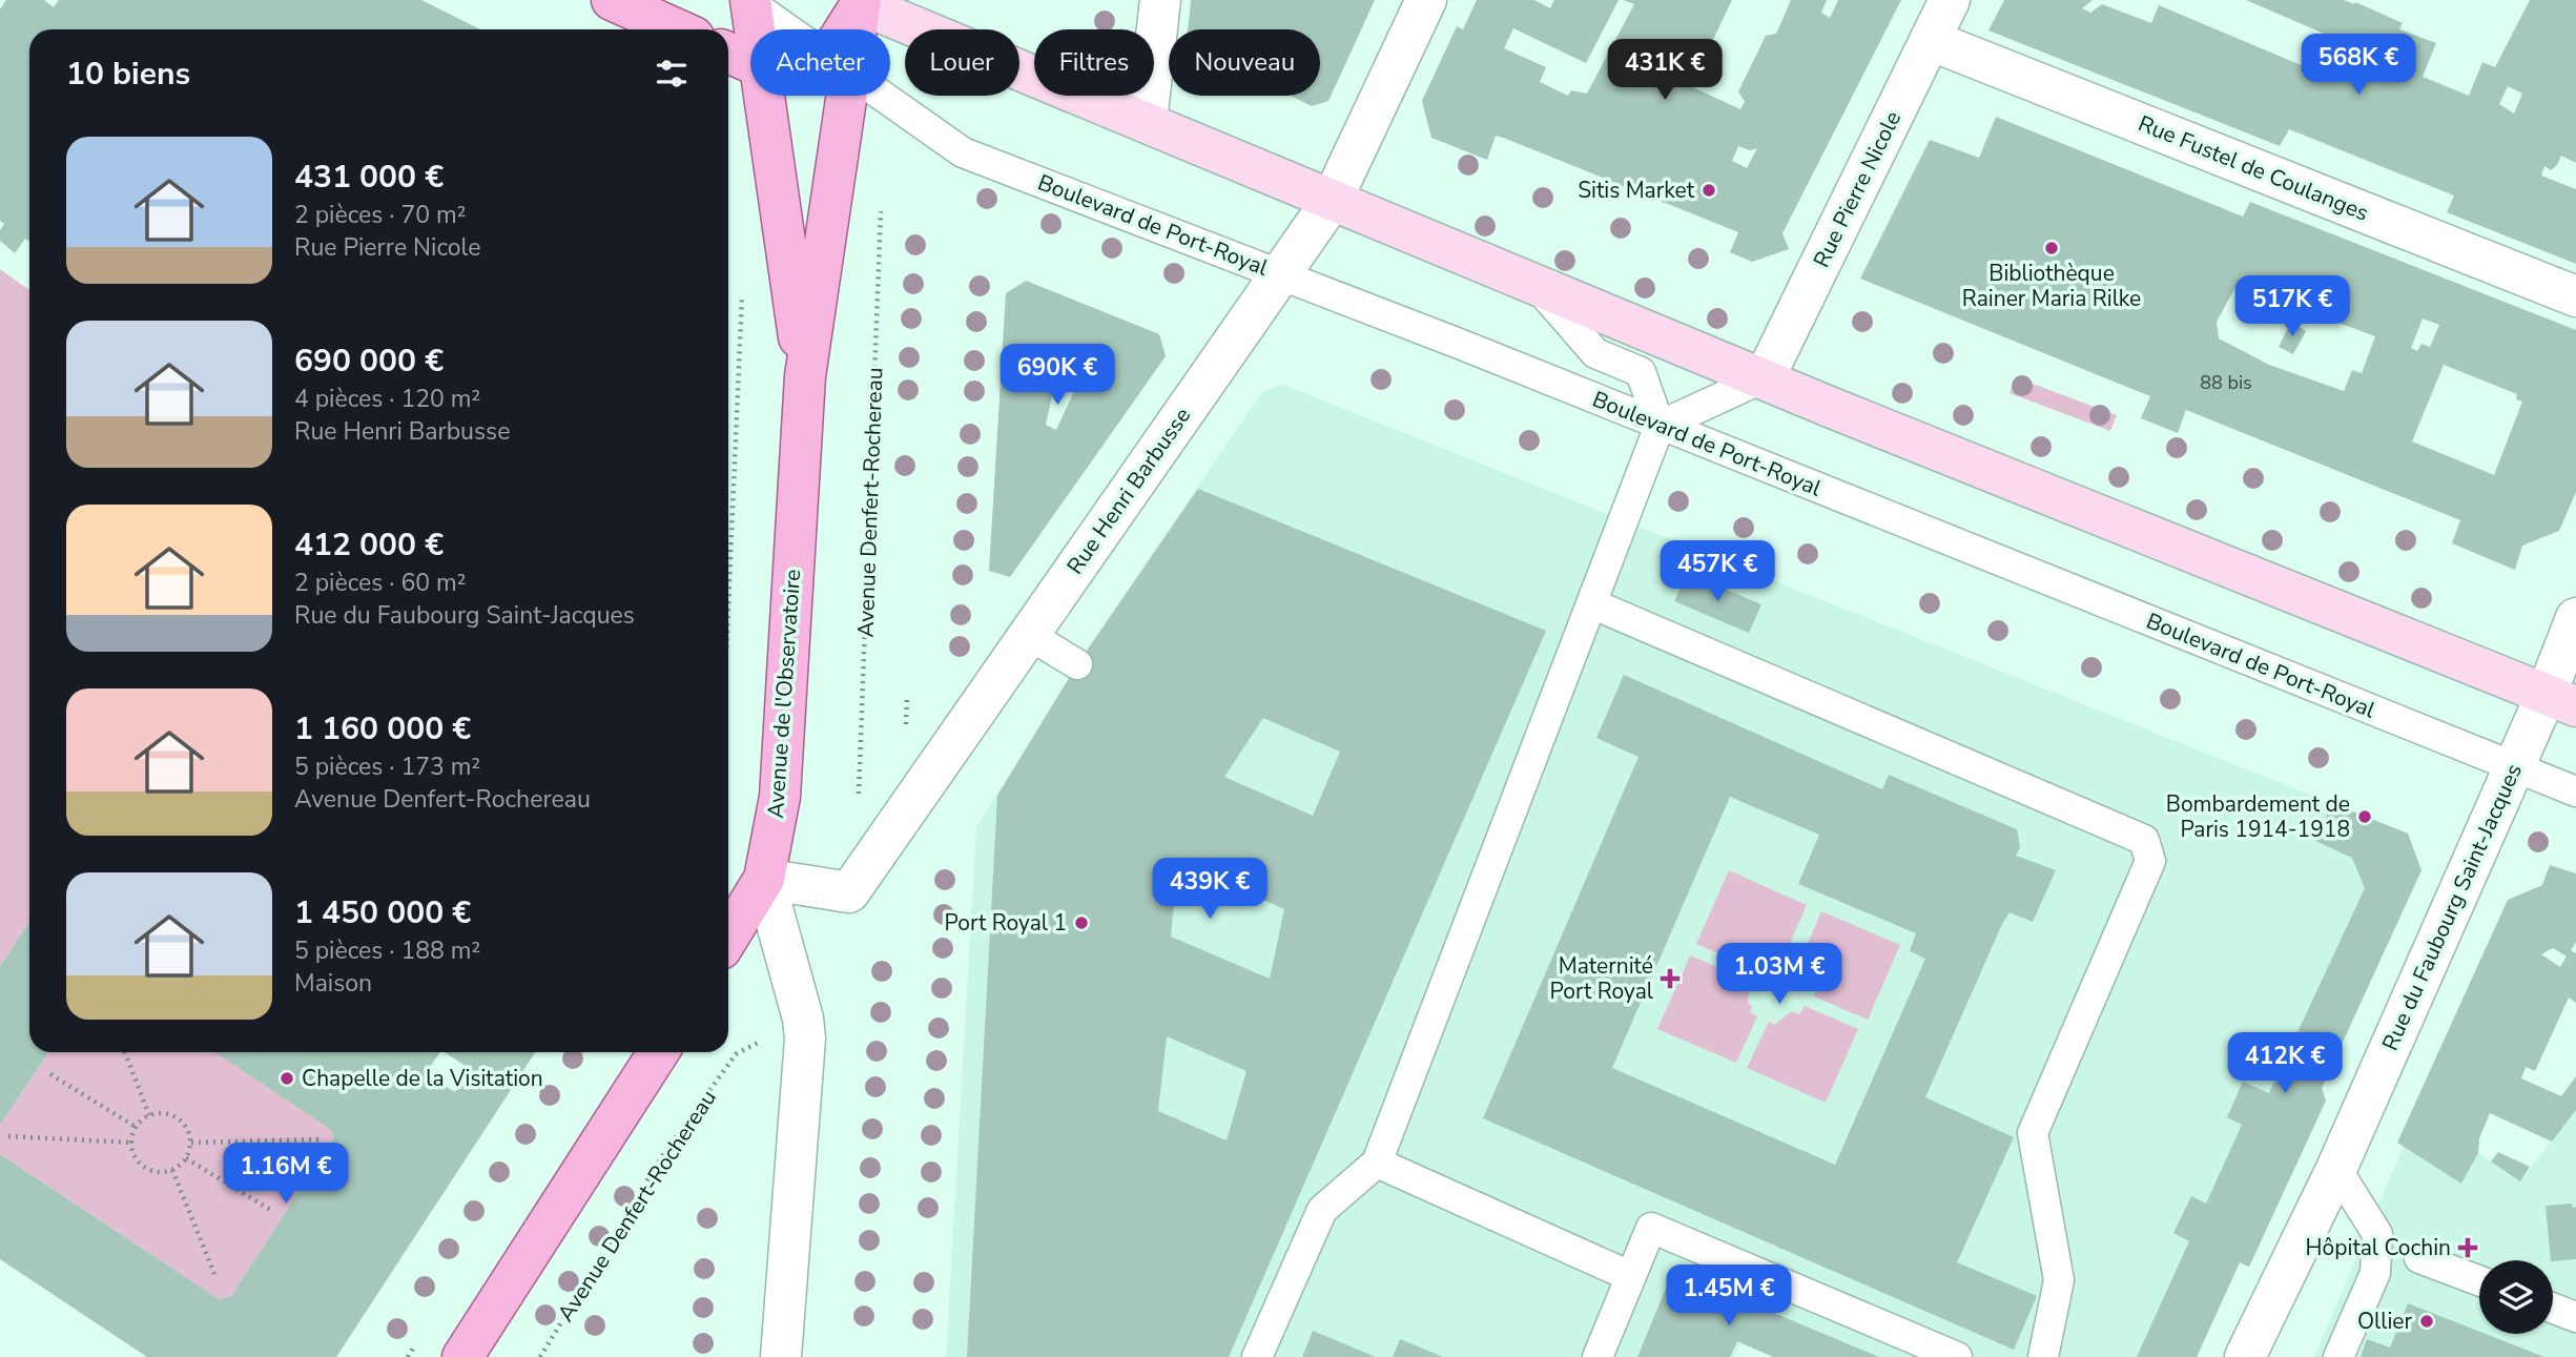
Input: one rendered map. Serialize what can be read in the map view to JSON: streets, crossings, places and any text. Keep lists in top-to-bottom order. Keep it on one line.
{"streets":{"main road":["Avenue de l'Observatoire"],"street":["Rue Fustel de Coulanges","Rue Pierre Nicole","Rue Henri Barbusse","Rue du Faubourg Saint-Jacques"],"lane":["Boulevard de Port-Royal"],"path":["Avenue Denfert-Rochereau"]},"crossings":[["Rue Fustel de Coulanges","Rue Pierre Nicole"],["Boulevard de Port-Royal","Rue Henri Barbusse"],["Boulevard de Port-Royal","Avenue de l'Observatoire"],["Boulevard de Port-Royal","Rue du Faubourg Saint-Jacques"],["Rue Henri Barbusse","Avenue de l'Observatoire"]],"places":{"other":["Sitis Market","Bibliothèque Rainer Maria Rilke","Bombardement de Paris 1914-1918","Port Royal 1","Chapelle de la Visitation","Ollier"],"health":["Maternité Port Royal","Hôpital Cochin"]},"house_numbers":["88 bis"],"page":{"chip":["Acheter","Louer","Filtres","Nouveau"],"heading":"10 biens","price":["568K €","431K €","517K €","690K €","457K €","439K €","1.03M €","412K €","1.16M €","1.45M €"],"list":[{"name":"431 000 €","note":"2 pièces · 70 m² · Rue Pierre Nicole"},{"name":"690 000 €","note":"4 pièces · 120 m² · Rue Henri Barbusse"},{"name":"412 000 €","note":"2 pièces · 60 m² · Rue du Faubourg Saint-Jacques"},{"name":"1 160 000 €","note":"5 pièces · 173 m² · Avenue Denfert-Rochereau"},{"name":"1 450 000 €","note":"5 pièces · 188 m² · Maison"}]}}
